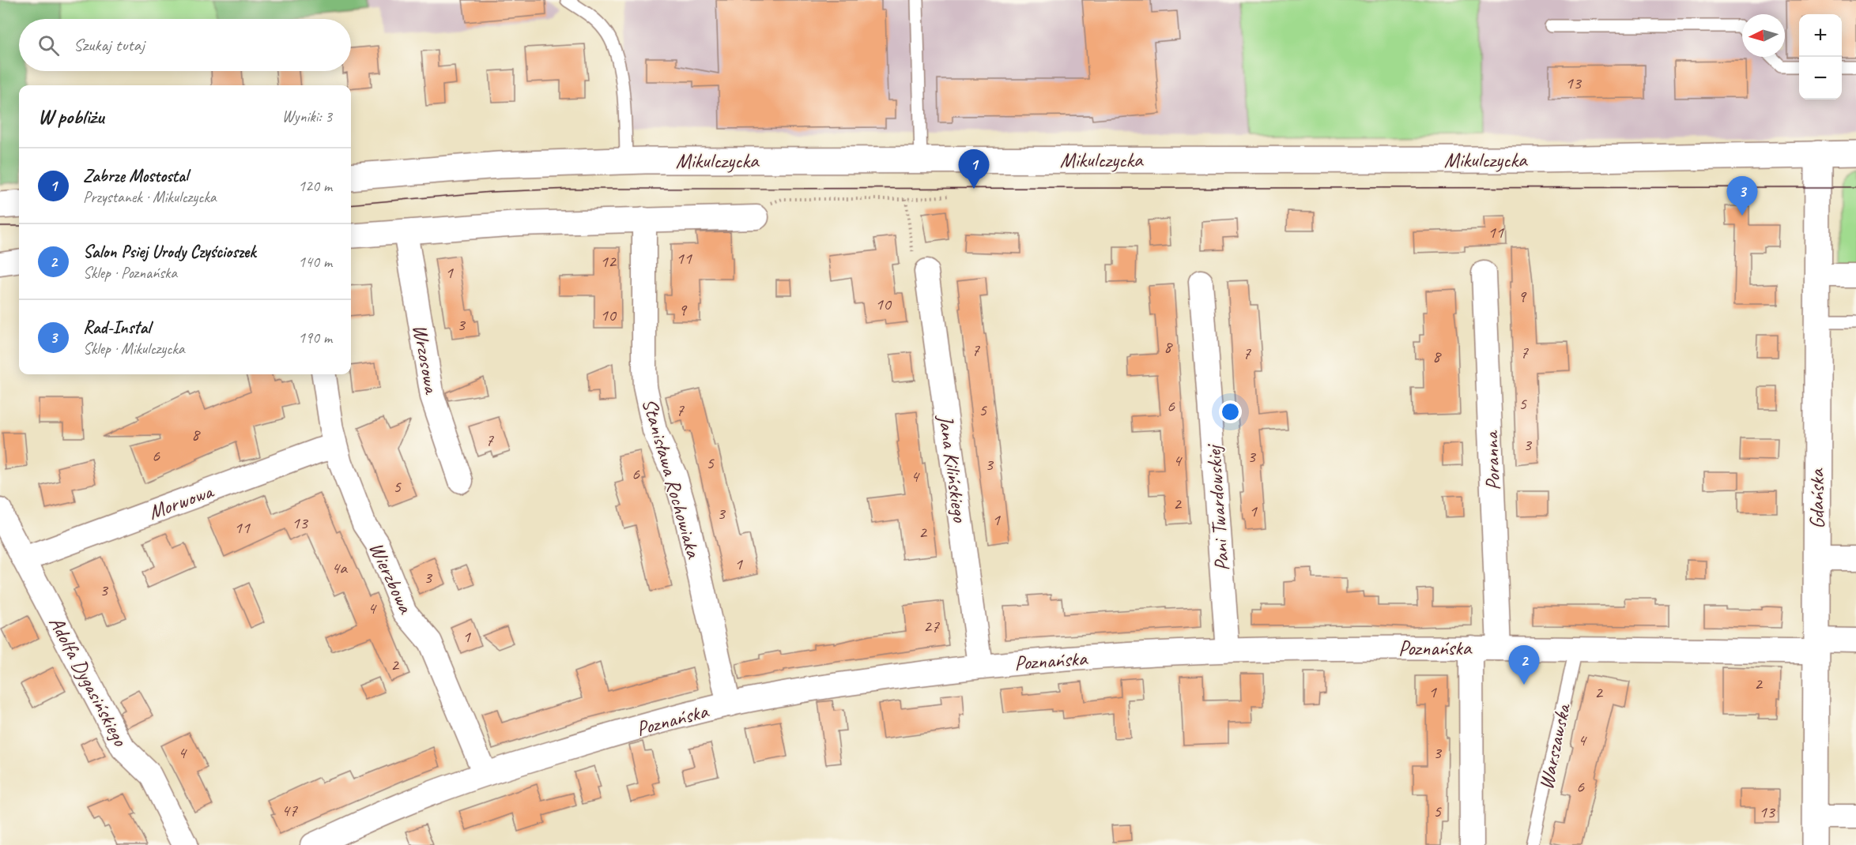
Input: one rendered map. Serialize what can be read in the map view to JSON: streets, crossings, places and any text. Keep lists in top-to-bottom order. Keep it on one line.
{"streets":{"main road":["Mikulczycka","Gdańska"],"street":["Wrzosowa","Poranna","Jana Kilińskiego","Stanisława Rochowiaka","Morwowa","Pani Twardowskiej","Wierzbowa","Poznańska","Adolfa Dygasińskiego"],"lane":["Warszawska"]},"crossings":[["Mikulczycka","Gdańska"],["Poranna","Poznańska"],["Jana Kilińskiego","Poznańska"],["Stanisława Rochowiaka","Poznańska"],["Gdańska","Poznańska"],["Morwowa","Wierzbowa"],["Morwowa","Adolfa Dygasińskiego"],["Pani Twardowskiej","Poznańska"],["Wierzbowa","Poznańska"],["Poznańska","Warszawska"]],"house_numbers":["13","11","11","12","1","9","10","9","10","3","8","7","7","7","8","5","6","7","5","8","7","3","6","3","4","5","3","6","4","5","2","1","3","1","13","11","2","1","4a","3","3","4","27","1","2","2","1","2","4","4","3","6","47","5","13"],"north":"left","page":{"map_buttons":["+","−"],"search":"Szukaj tutaj","heading":["W pobliżu","Wyniki: 3"],"list":[{"mark":"1","name":"Zabrze Mostostal","note":"Przystanek · Mikulczycka","value":"120 m"},{"mark":"2","name":"Salon Psiej Urody Czyścioszek","note":"Sklep · Poznańska","value":"140 m"},{"mark":"3","name":"Rad-Instal","note":"Sklep · Mikulczycka","value":"190 m"}],"pins":["1","3","2"]}}
